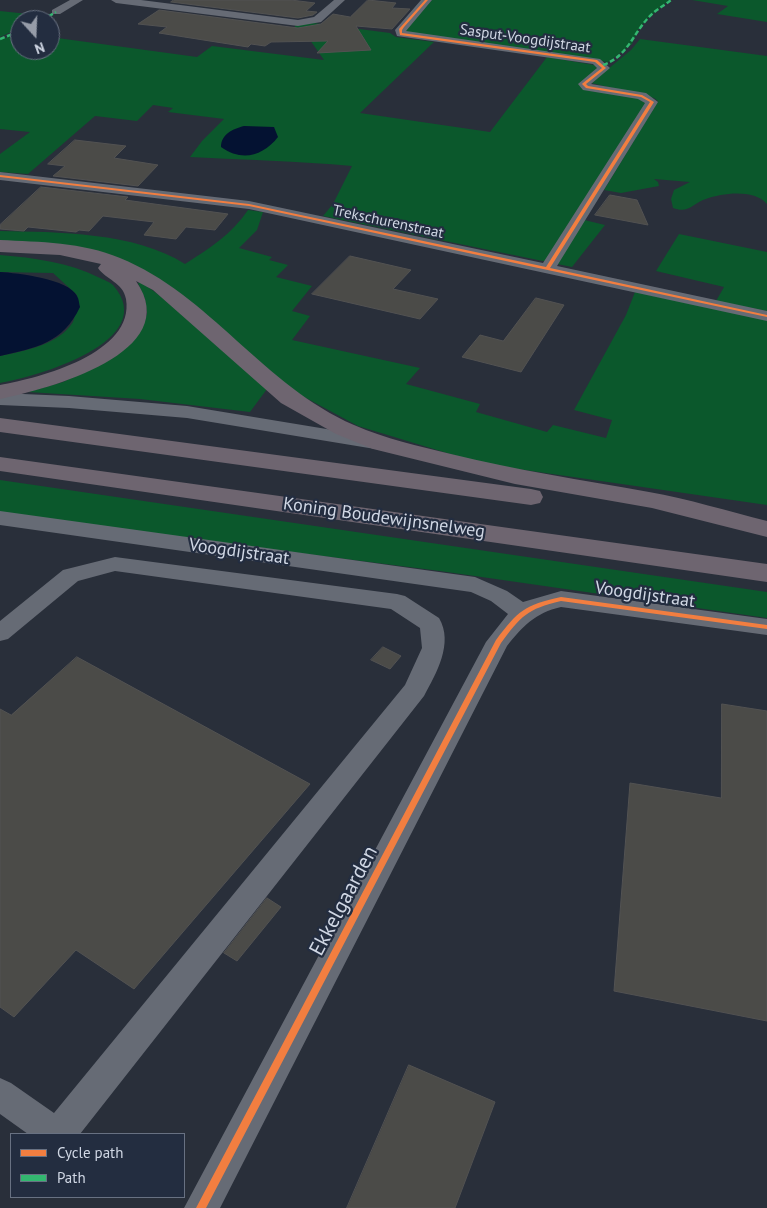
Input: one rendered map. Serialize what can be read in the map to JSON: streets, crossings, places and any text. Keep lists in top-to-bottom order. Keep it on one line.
{"streets":{"highway":["Koning Boudewijnsnelweg"],"street":["Sasput-Voogdijstraat","Trekschurenstraat","Voogdijstraat","Ekkelgaarden"]},"crossings":[["Sasput-Voogdijstraat","Trekschurenstraat"],["Voogdijstraat","Ekkelgaarden"]],"legend":["Cycle path","Path"],"north":"bottom"}
